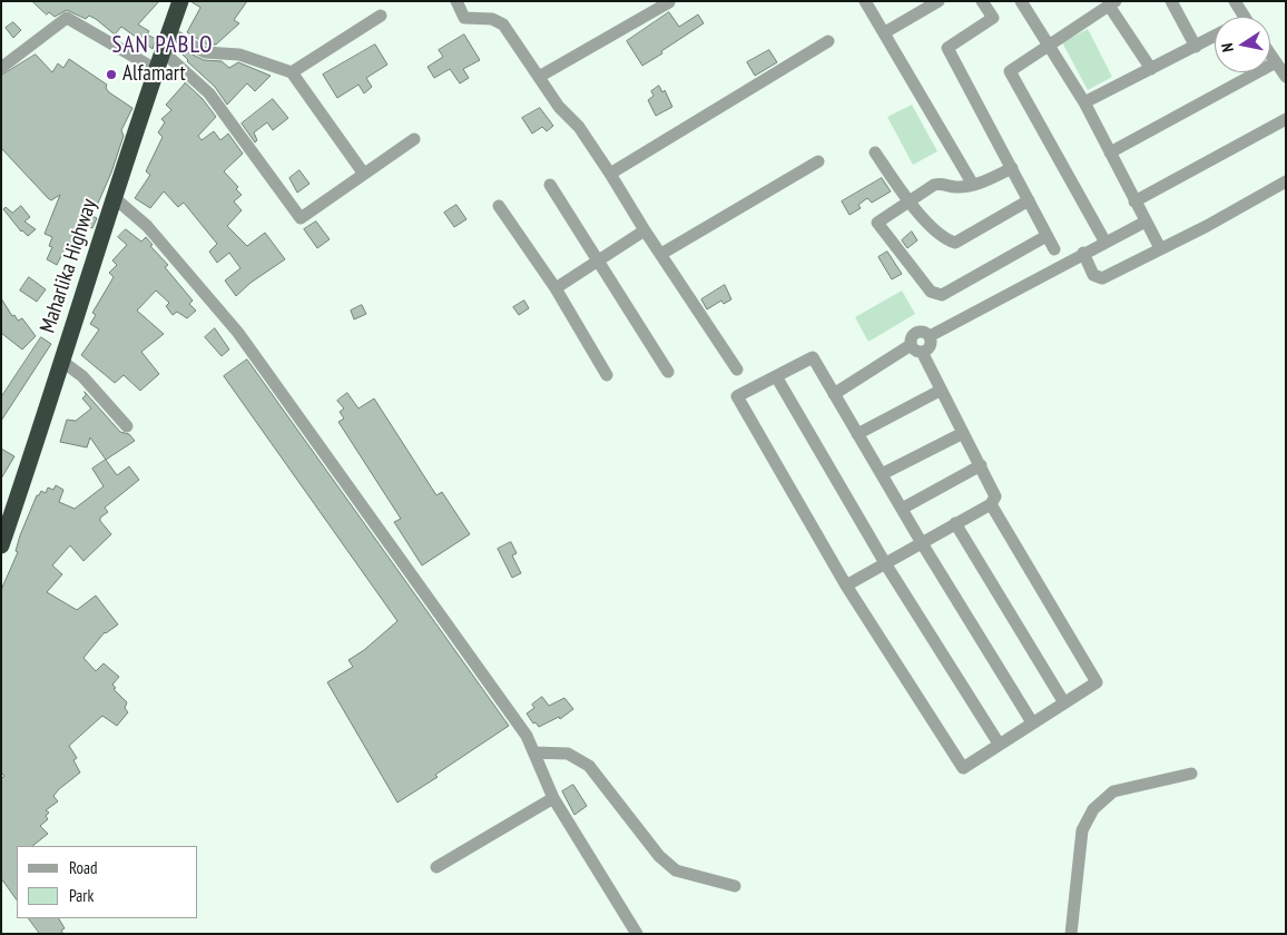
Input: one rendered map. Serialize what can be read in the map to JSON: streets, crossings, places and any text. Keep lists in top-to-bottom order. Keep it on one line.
{"streets":{"highway":["Maharlika Highway"]},"districts":["SAN PABLO"],"places":["Alfamart"],"legend":["Road","Park"],"north":"left"}
